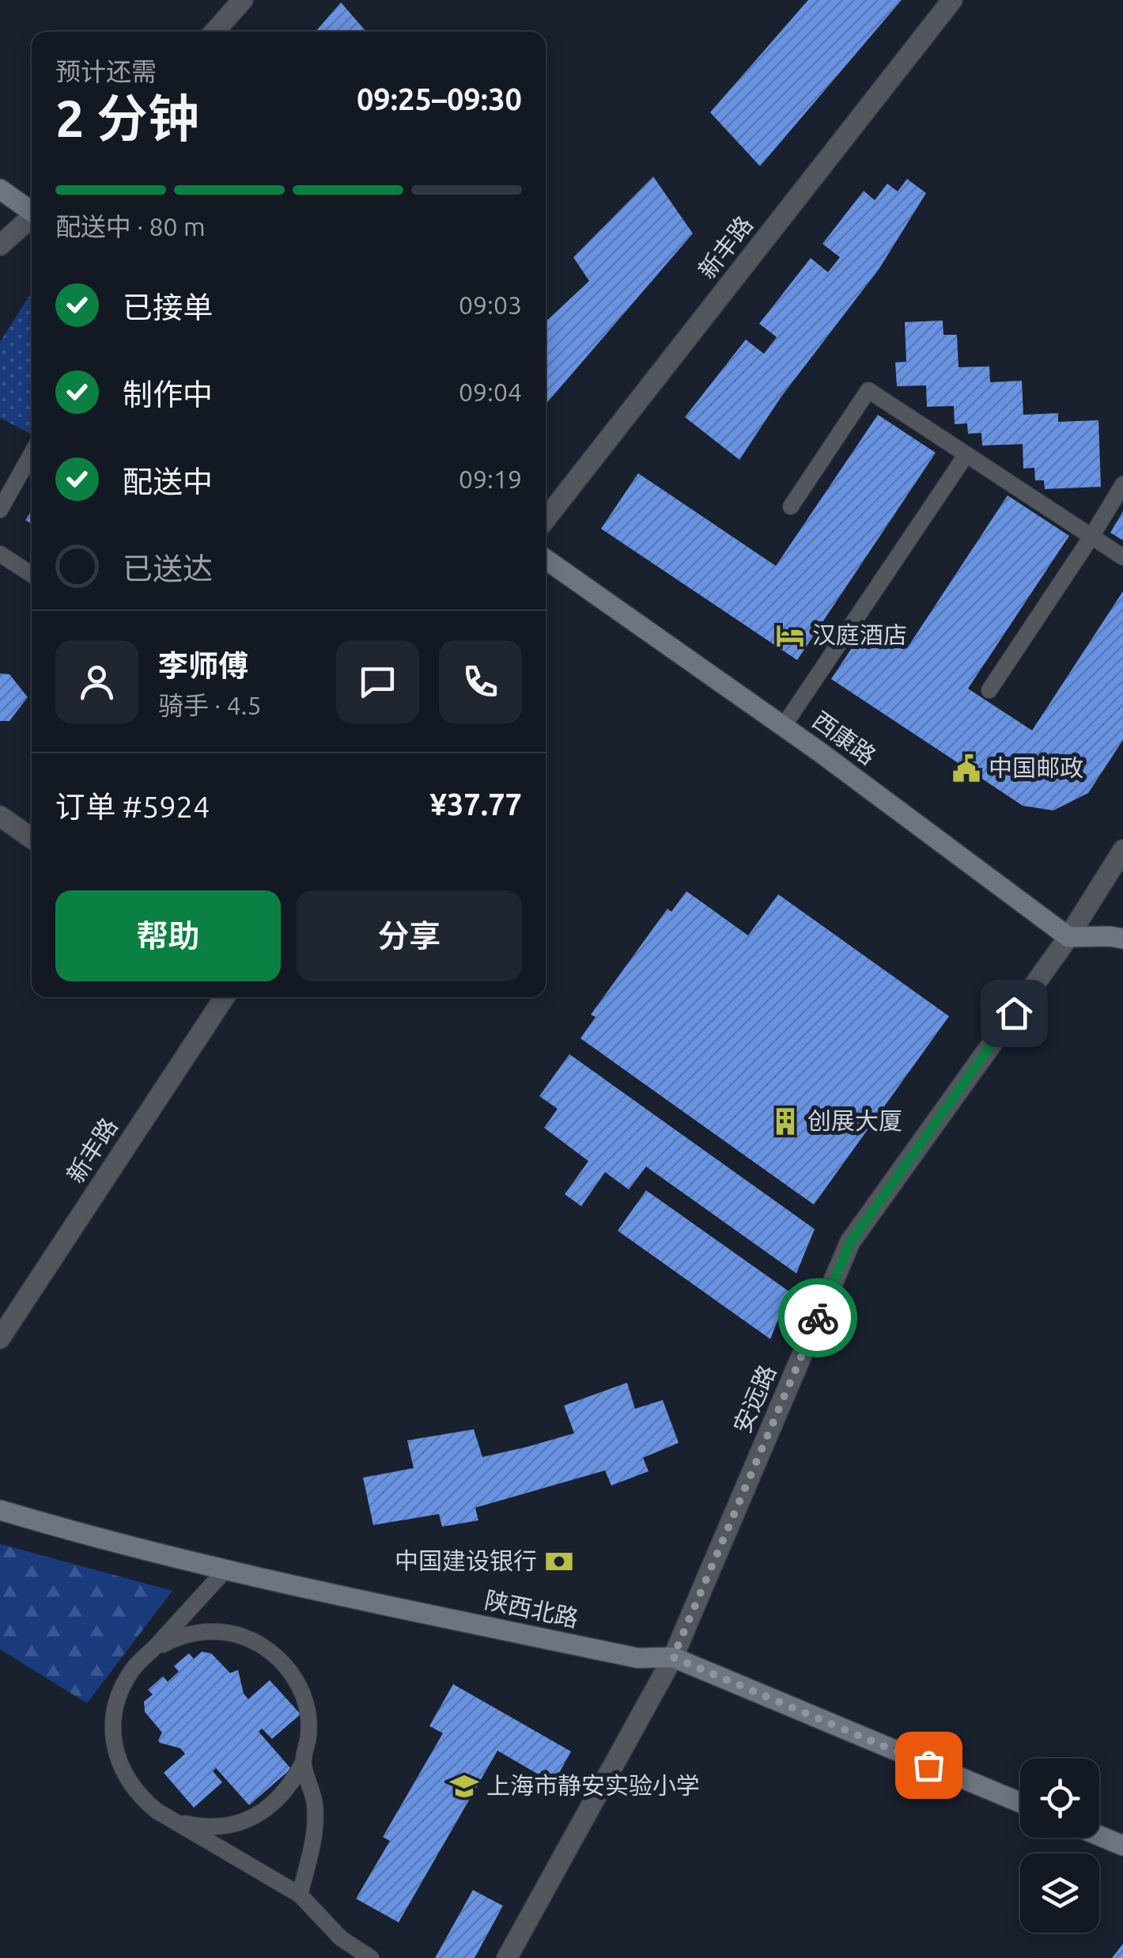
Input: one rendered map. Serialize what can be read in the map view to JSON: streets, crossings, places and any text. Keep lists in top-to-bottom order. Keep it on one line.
{"streets":{"main road":["西康路","陕西北路"],"street":["新丰路","安远路"]},"crossings":[["西康路","安远路"],["安远路","陕西北路"]],"places":{"hotel":["汉庭酒店"],"public building":["中国邮政"],"building":["创展大厦"],"bank":["中国建设银行"],"school or university":["上海市静安实验小学"]},"page":{"heading":["2 分钟","预计还需","09:25–09:30"],"panel":["李师傅","骑手 · 4.5","订单 #5924","¥37.77"],"bar":"配送中 · 80 m","list":[["已接单","09:03"],["制作中","09:04"],["配送中","09:19"],"已送达"],"buttons":["帮助","分享"]}}
